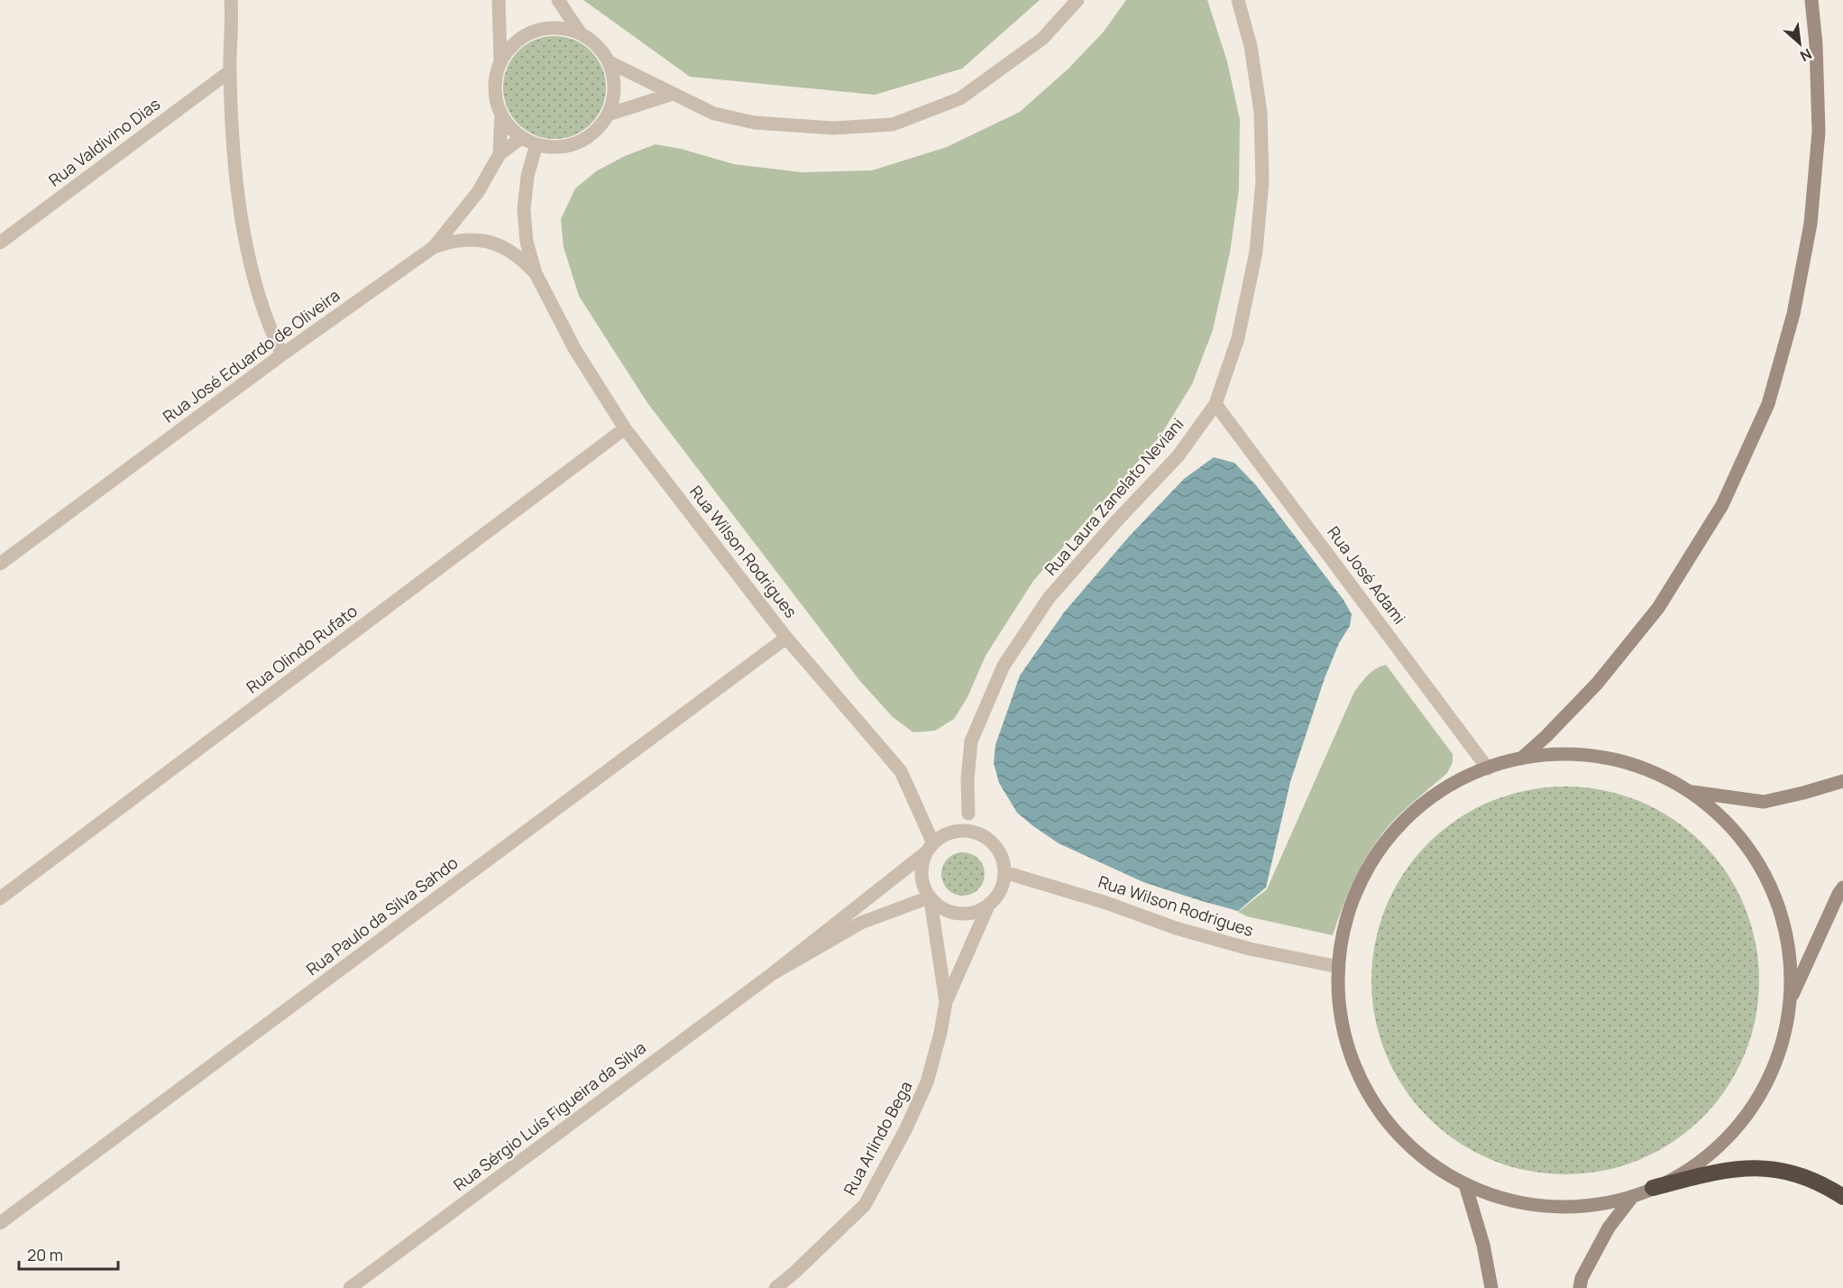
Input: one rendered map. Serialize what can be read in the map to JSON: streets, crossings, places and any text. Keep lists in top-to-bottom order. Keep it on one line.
{"streets":{"street":["Rua Valdivino Dias","Rua José Eduardo de Oliveira","Rua Laura Zanelato Neviani","Rua Wilson Rodrigues","Rua José Adami","Rua Olindo Rufato","Rua Paulo da Silva Sahdo","Rua Sérgio Luís Figueira da Silva","Rua Arlindo Bega"]},"crossings":[["Rua José Eduardo de Oliveira","Rua Wilson Rodrigues"],["Rua Laura Zanelato Neviani","Rua Wilson Rodrigues"],["Rua Laura Zanelato Neviani","Rua José Adami"],["Rua Laura Zanelato Neviani","Rua Sérgio Luís Figueira da Silva"],["Rua Laura Zanelato Neviani","Rua Arlindo Bega"],["Rua Wilson Rodrigues","Rua Olindo Rufato"],["Rua Wilson Rodrigues","Rua Paulo da Silva Sahdo"],["Rua Wilson Rodrigues","Rua Sérgio Luís Figueira da Silva"],["Rua Wilson Rodrigues","Rua Arlindo Bega"],["Rua Sérgio Luís Figueira da Silva","Rua Arlindo Bega"]],"scale_bar":"20 m","north":"bottom right"}
